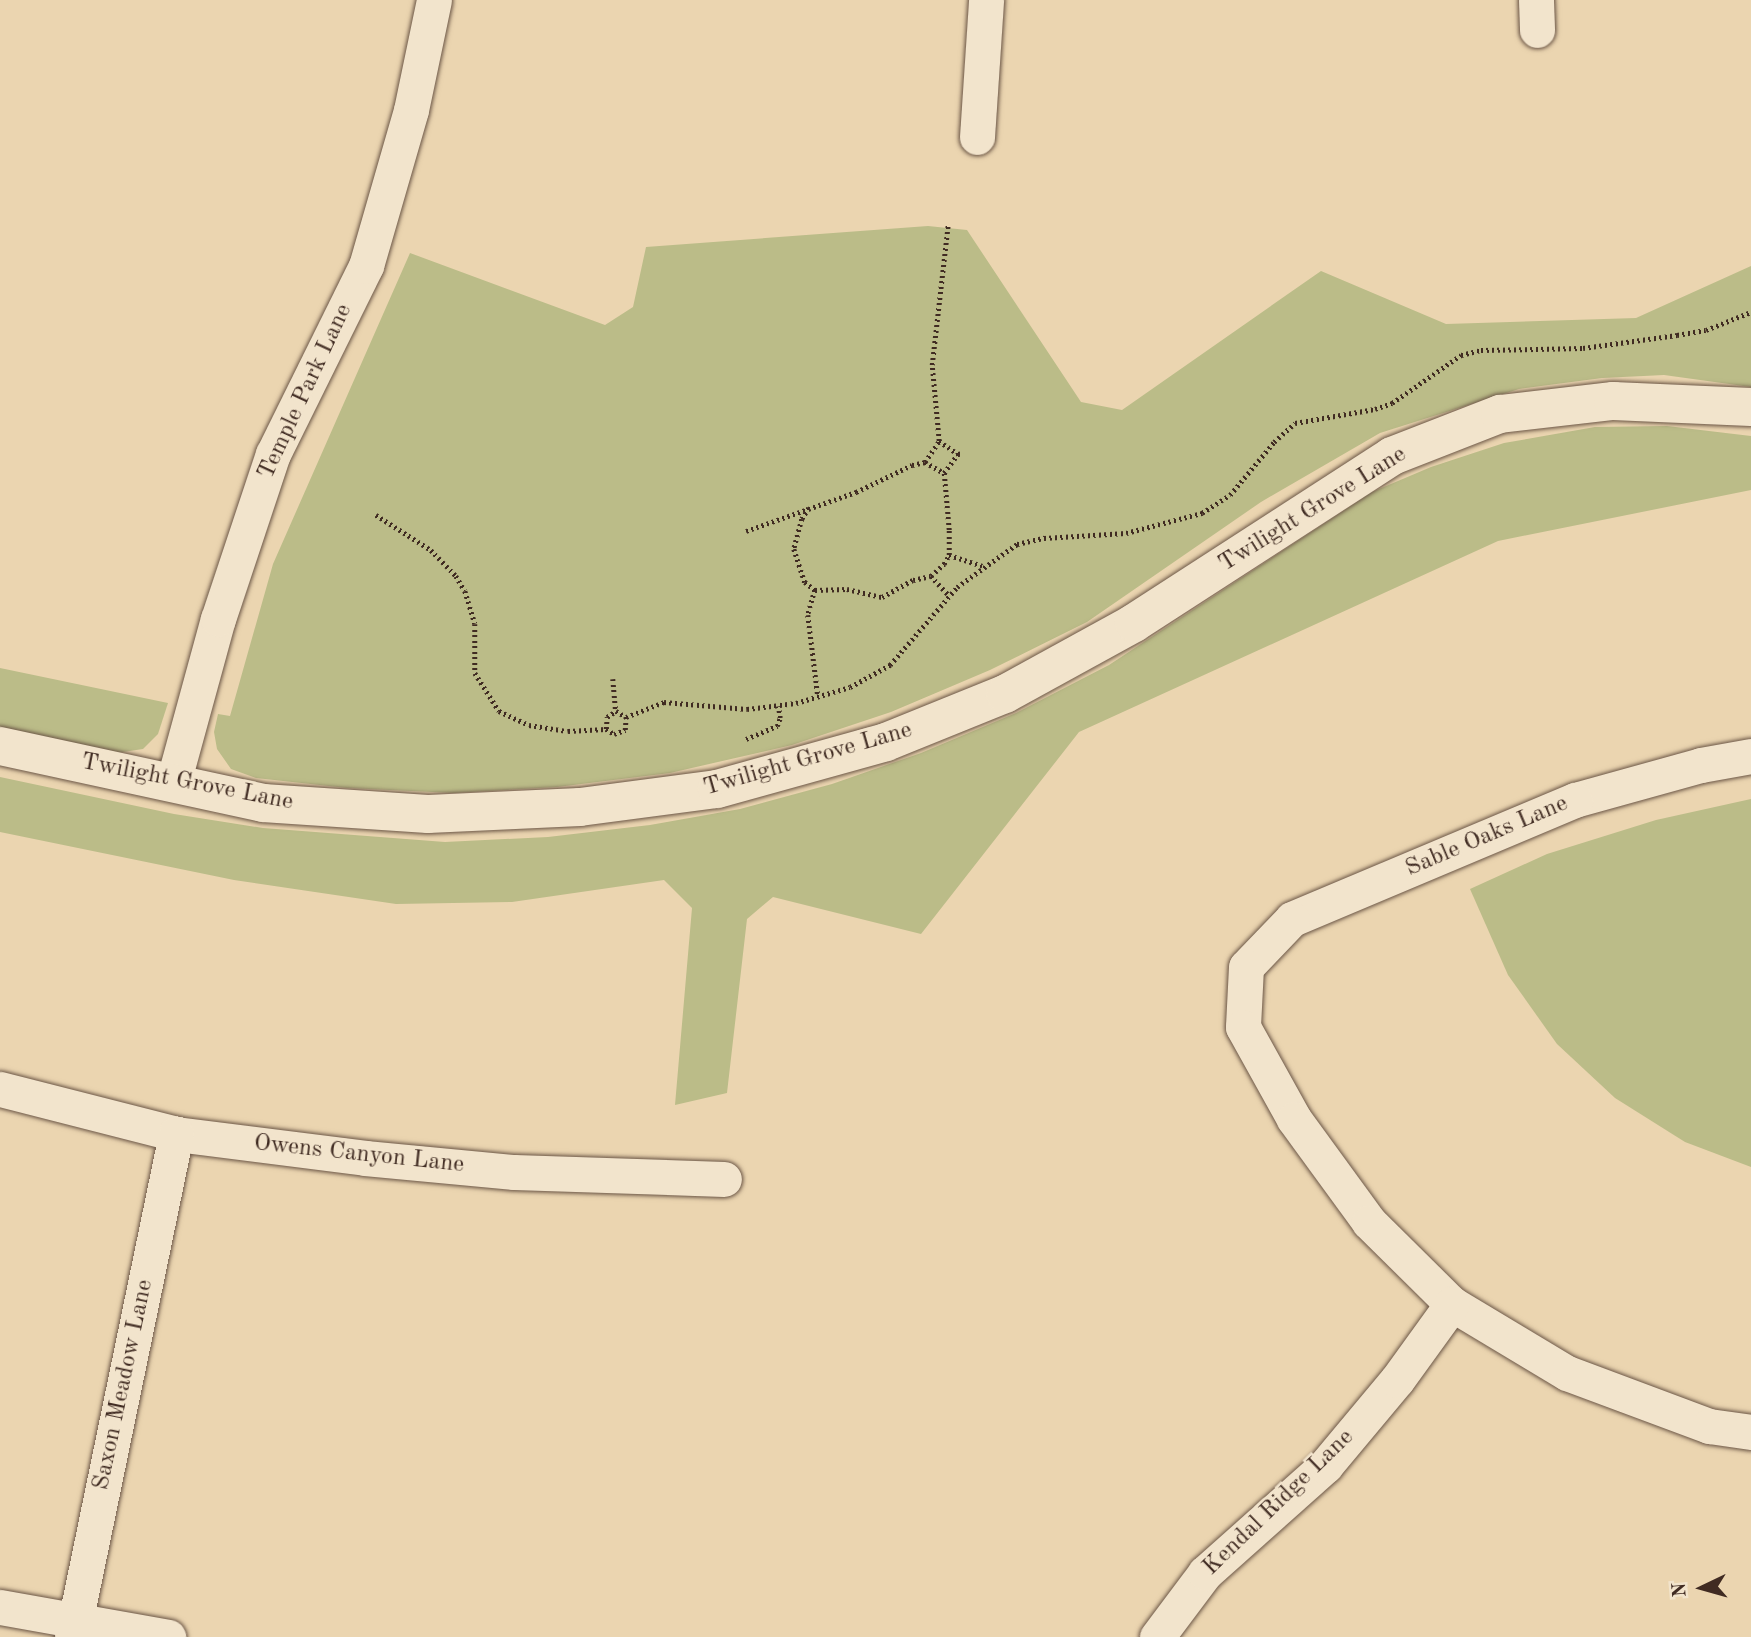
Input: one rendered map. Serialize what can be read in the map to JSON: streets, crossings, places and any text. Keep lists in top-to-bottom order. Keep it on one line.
{"streets":{"street":["Temple Park Lane","Twilight Grove Lane","Sable Oaks Lane","Owens Canyon Lane","Saxon Meadow Lane","Kendal Ridge Lane"]},"crossings":[["Temple Park Lane","Twilight Grove Lane"],["Sable Oaks Lane","Kendal Ridge Lane"],["Owens Canyon Lane","Saxon Meadow Lane"]],"north":"left"}
